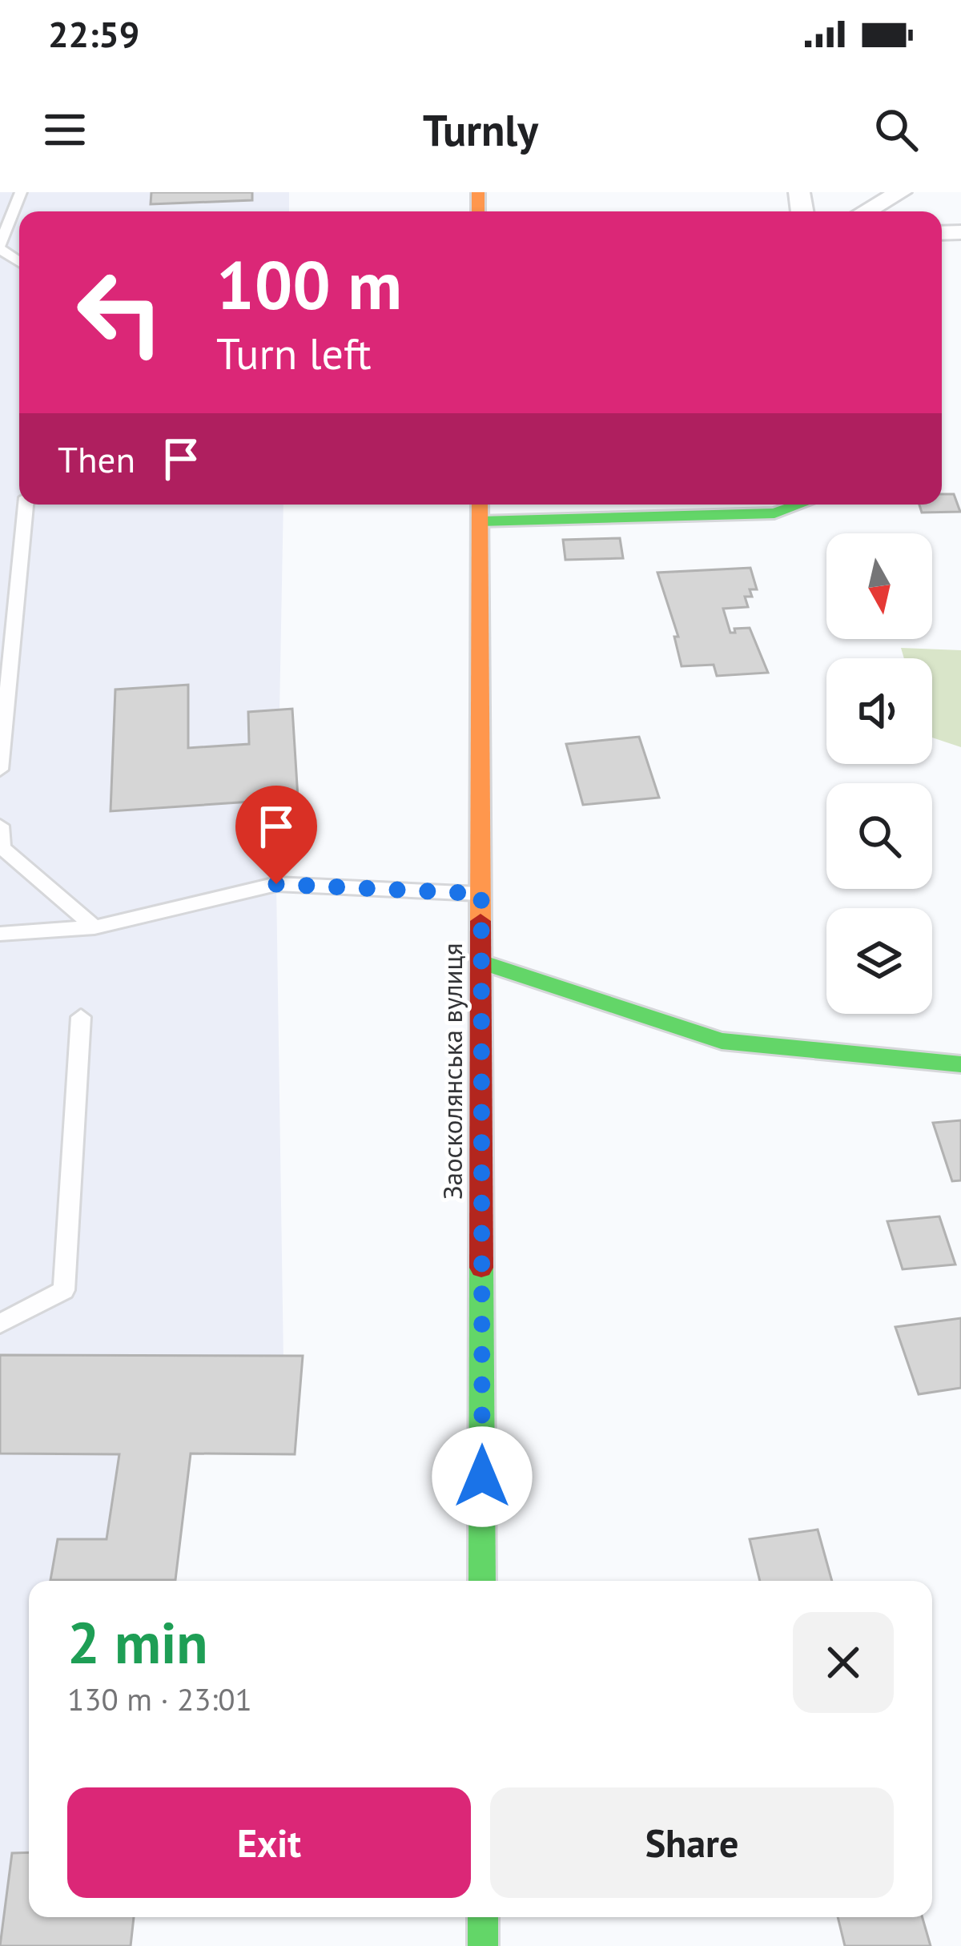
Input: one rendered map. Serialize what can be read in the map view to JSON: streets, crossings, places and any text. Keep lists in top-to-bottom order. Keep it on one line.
{"streets":{"street":["Заосколянська вулиця"]},"north":"bottom","page":{"status":"22:59","header":"Turnly","turn":["100 m","Turn left"],"then":"Then","heading":["2 min","130 m · 23:01"],"buttons":["Exit","Share"]}}
